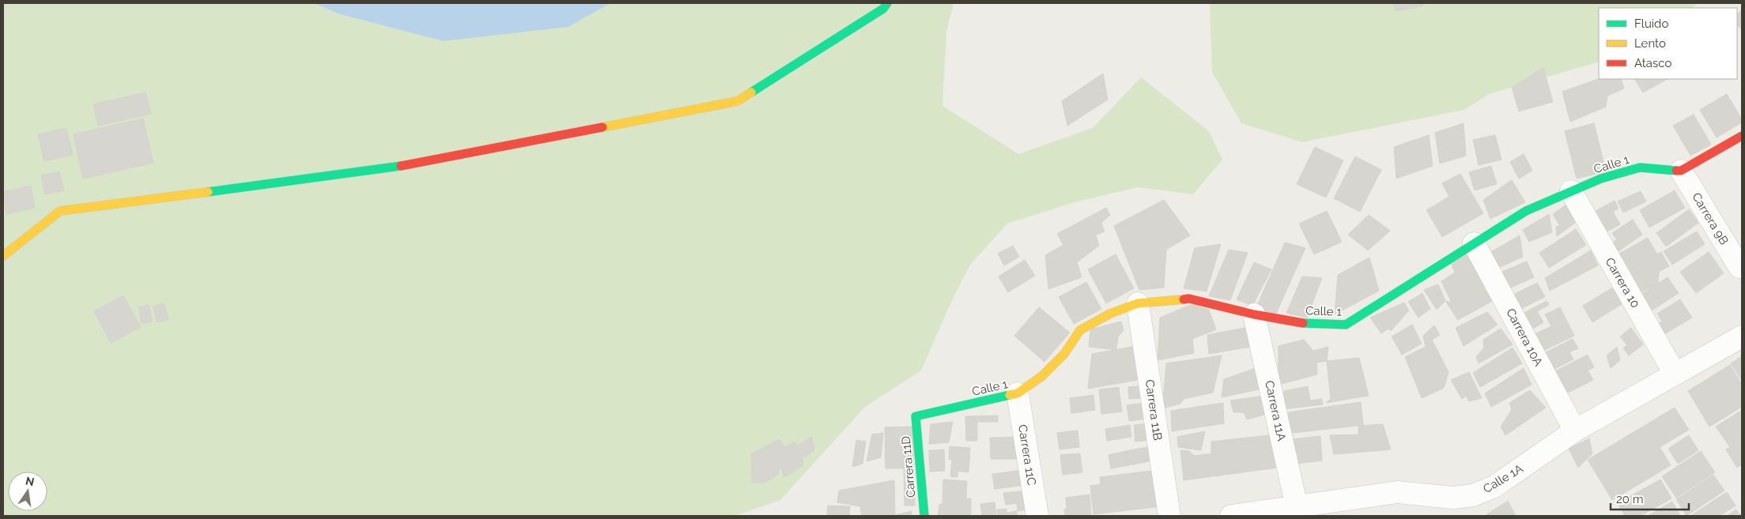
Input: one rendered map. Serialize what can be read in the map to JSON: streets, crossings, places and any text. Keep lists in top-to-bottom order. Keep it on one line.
{"streets":{"street":["Calle 1","Carrera 9B","Carrera 10","Carrera 10A","Carrera 11B","Carrera 11A","Carrera 11C","Carrera 11D","Calle 1A"]},"crossings":[["Calle 1","Carrera 9B"],["Calle 1","Carrera 10"],["Calle 1","Carrera 10A"],["Calle 1","Carrera 11B"],["Calle 1","Carrera 11A"],["Calle 1","Carrera 11C"],["Calle 1","Carrera 11D"],["Carrera 10","Calle 1A"],["Carrera 10A","Calle 1A"],["Carrera 11A","Calle 1A"]],"legend":["Fluido","Lento","Atasco"],"scale_bar":"20 m","north":"top"}
